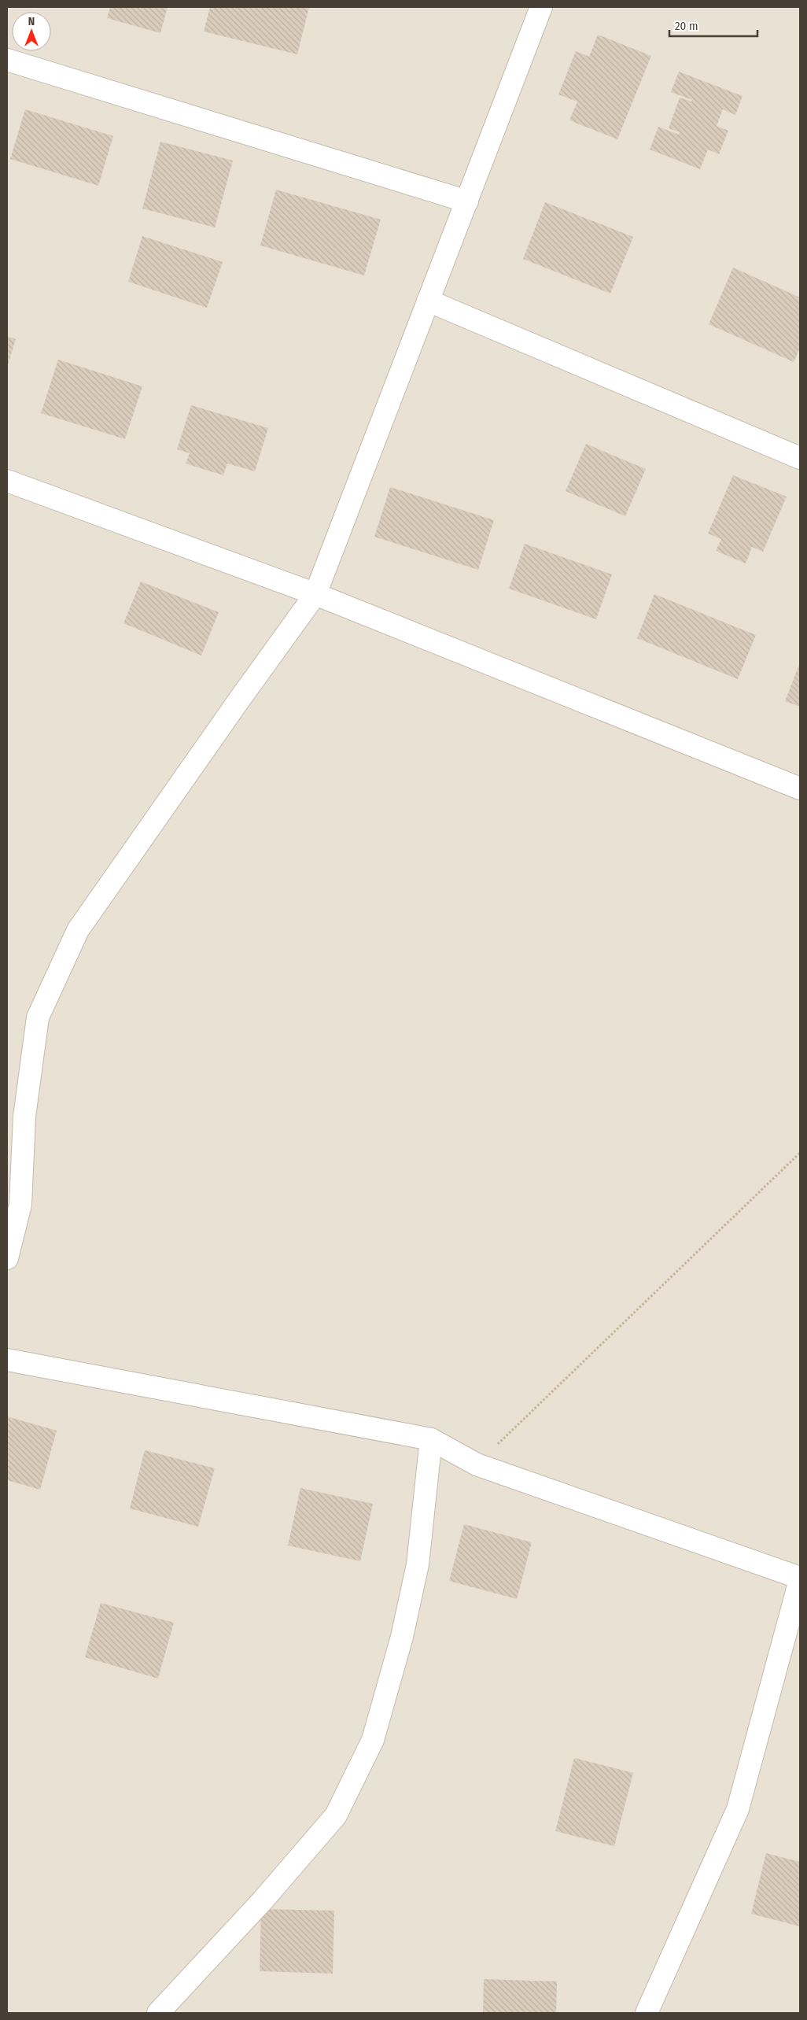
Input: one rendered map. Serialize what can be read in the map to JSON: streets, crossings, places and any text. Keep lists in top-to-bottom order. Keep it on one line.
{"scale_bar":"20 m","north":"top"}
